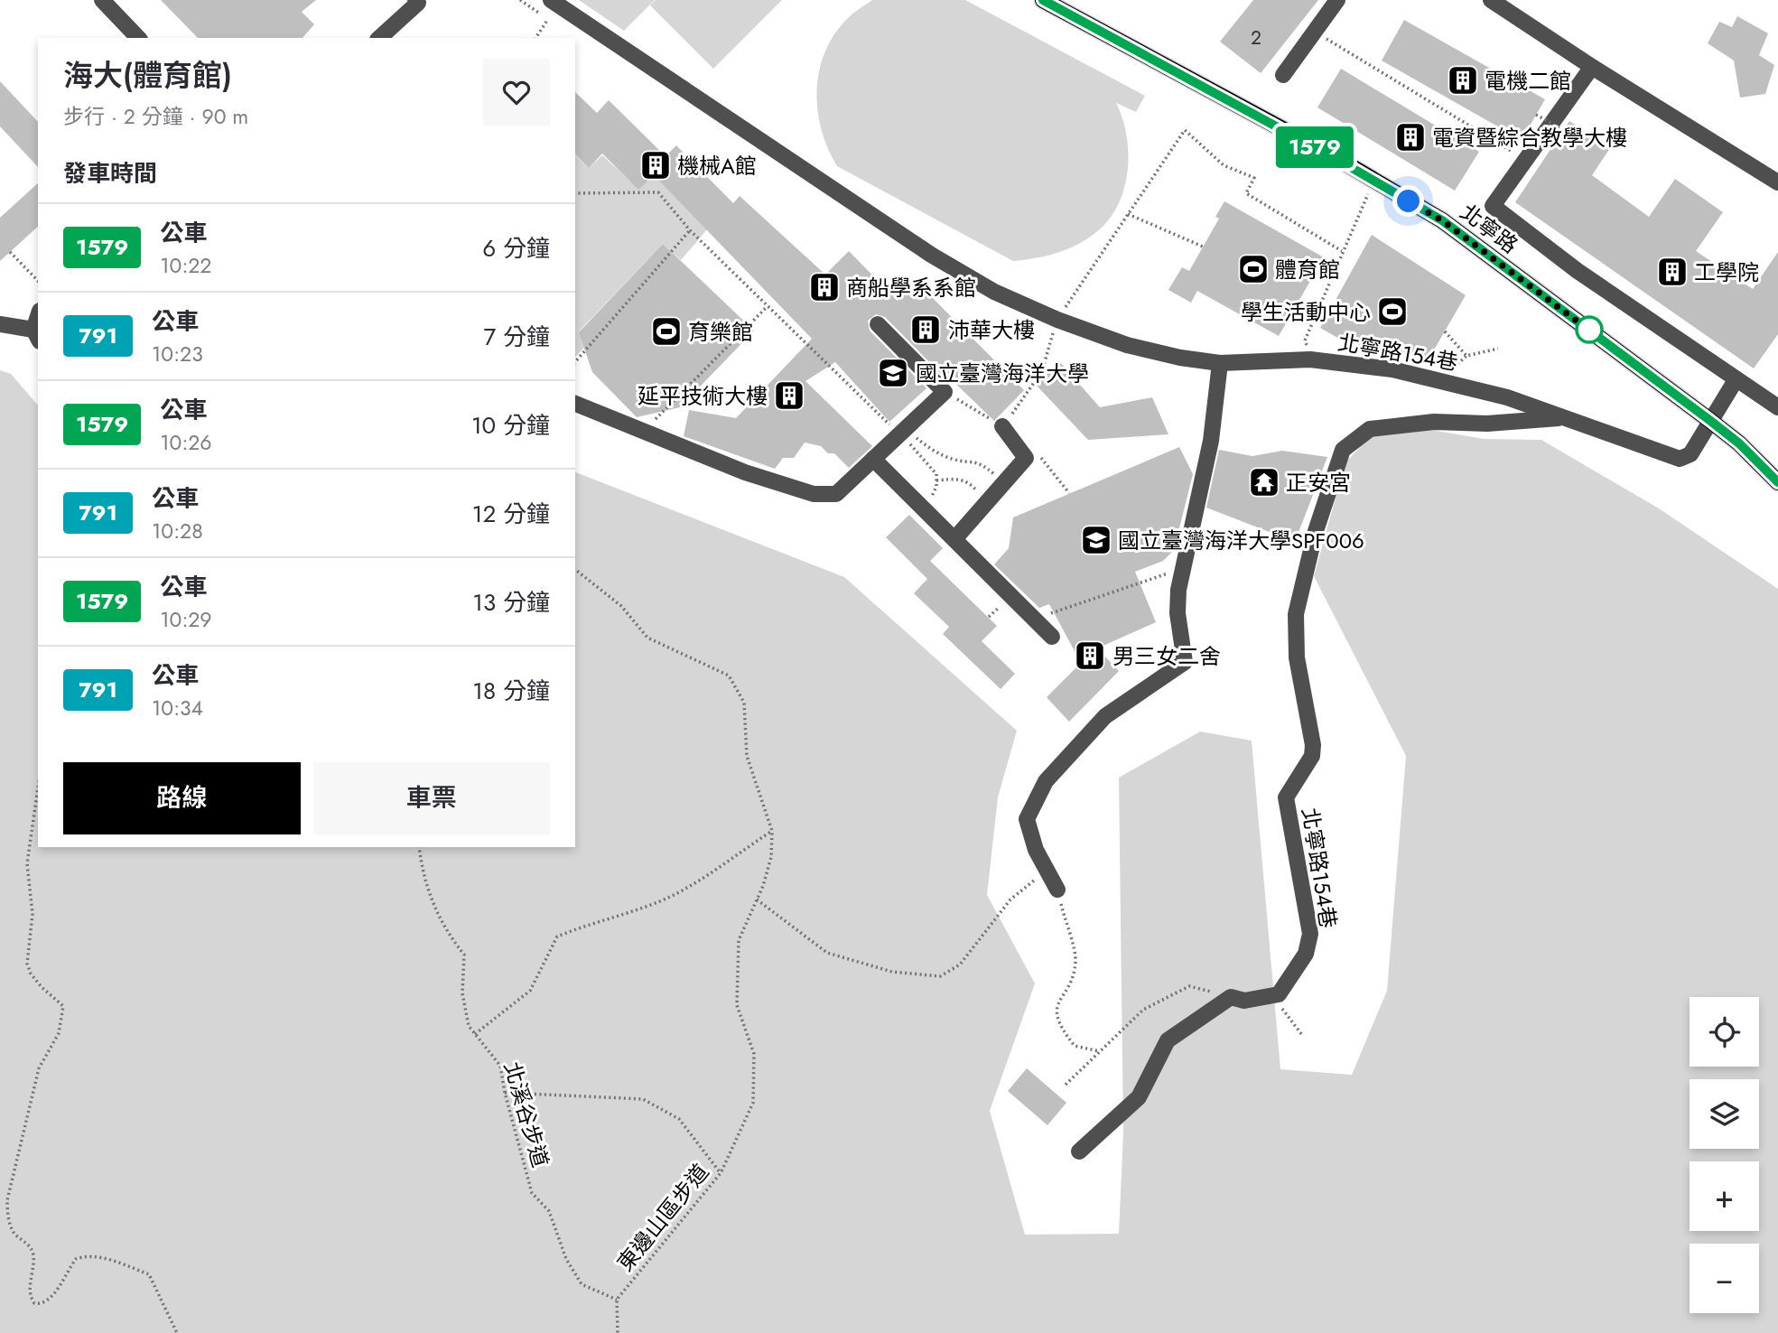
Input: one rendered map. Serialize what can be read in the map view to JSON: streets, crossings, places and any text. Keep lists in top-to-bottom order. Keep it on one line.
{"streets":{"main road":["北寧路"],"street":["北寧路154巷"],"path":["北溪谷步道","東邊山區步道"]},"crossings":[["北寧路","北寧路154巷"],["北溪谷步道","東邊山區步道"]],"places":{"building":["電機二館","電資暨綜合教學大樓","機械A館","工學院","商船學系系館","沛華大樓","延平技術大樓","男三女二舍"],"sports":["體育館","學生活動中心","育樂館"],"school or university":["國立臺灣海洋大學","國立臺灣海洋大學SPF006"],"temple":["正安宮"]},"lines":["bus line 1579"],"house_numbers":["2"],"page":{"on_map":"1579","heading":[["海大(體育館)","步行 · 2 分鐘 · 90 m"],"發車時間"],"list":[{"mark":"1579","name":"公車","note":"10:22","value":"6 分鐘"},{"mark":"791","name":"公車","note":"10:23","value":"7 分鐘"},{"mark":"1579","name":"公車","note":"10:26","value":"10 分鐘"},{"mark":"791","name":"公車","note":"10:28","value":"12 分鐘"},{"mark":"1579","name":"公車","note":"10:29","value":"13 分鐘"},{"mark":"791","name":"公車","note":"10:34","value":"18 分鐘"}],"buttons":["路線","車票"],"map_buttons":["+","−"]}}
